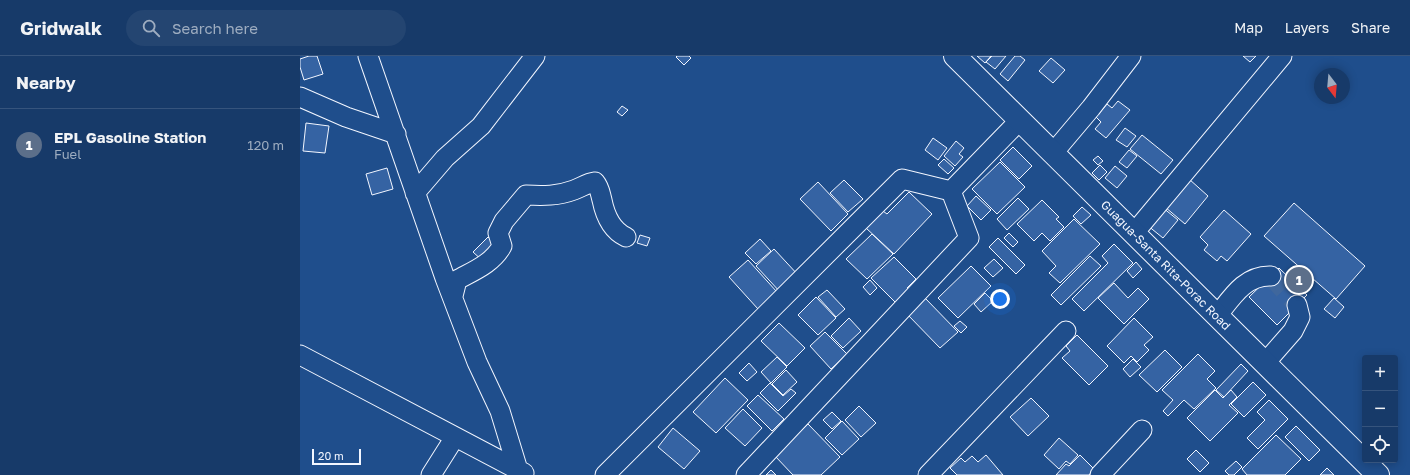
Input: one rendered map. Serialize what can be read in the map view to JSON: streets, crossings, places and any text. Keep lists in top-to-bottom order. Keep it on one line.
{"streets":{"main road":["Guagua-Santa Rita-Porac Road"]},"scale_bar":"20 m","north":"bottom","page":{"header":"Gridwalk","search":"Search here","nav":["Map","Layers","Share"],"heading":"Nearby","list":[{"mark":"1","name":"EPL Gasoline Station","note":"Fuel","value":"120 m"}],"pins":"1","map_buttons":["+","−"],"scale":"20 m"}}
